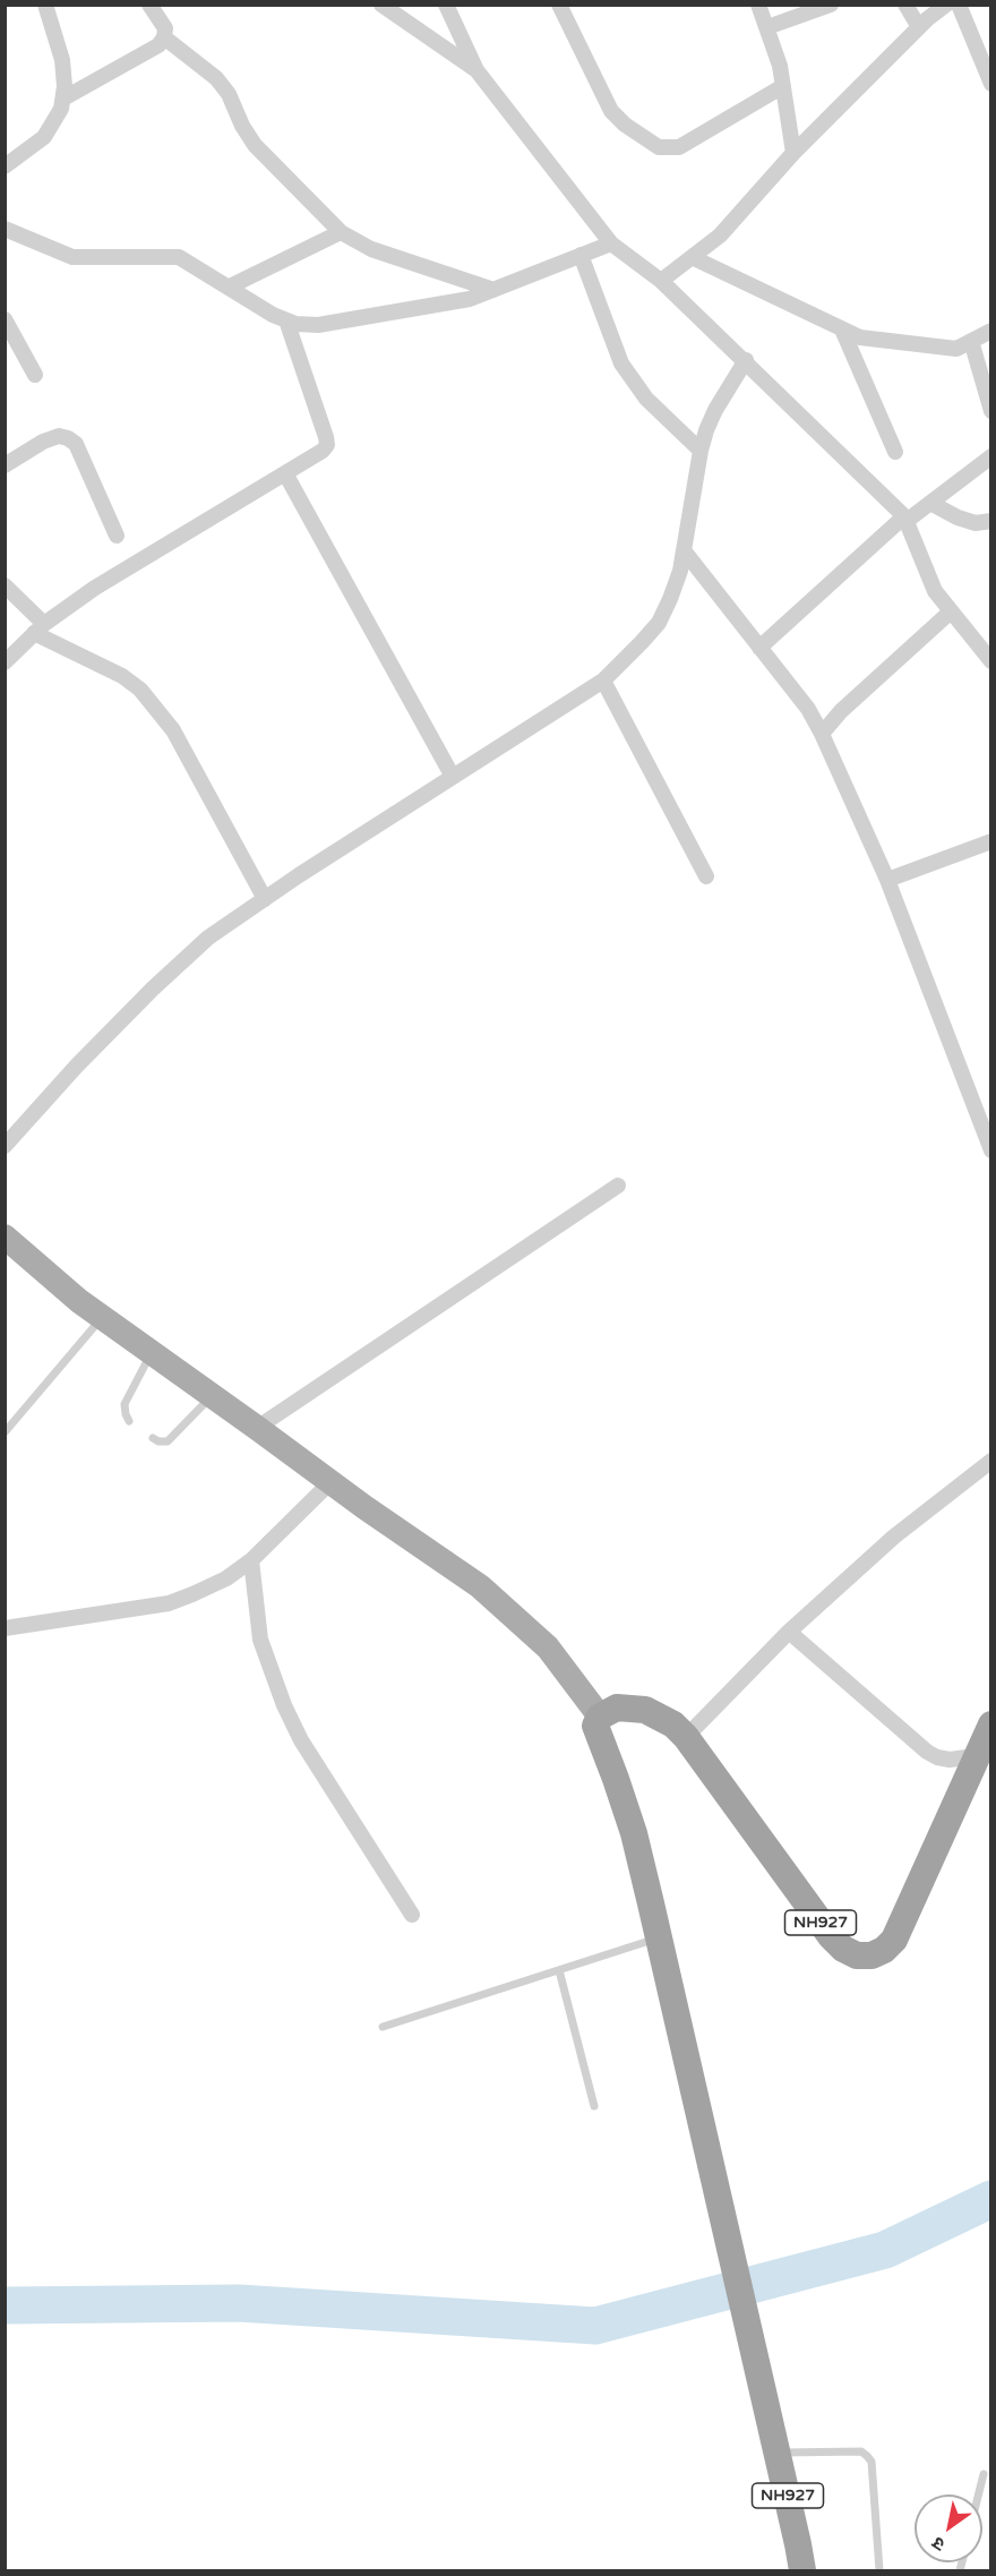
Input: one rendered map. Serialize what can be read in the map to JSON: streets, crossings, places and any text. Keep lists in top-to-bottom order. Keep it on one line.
{"streets":{"highway":["NH927"]},"north":"bottom left"}
